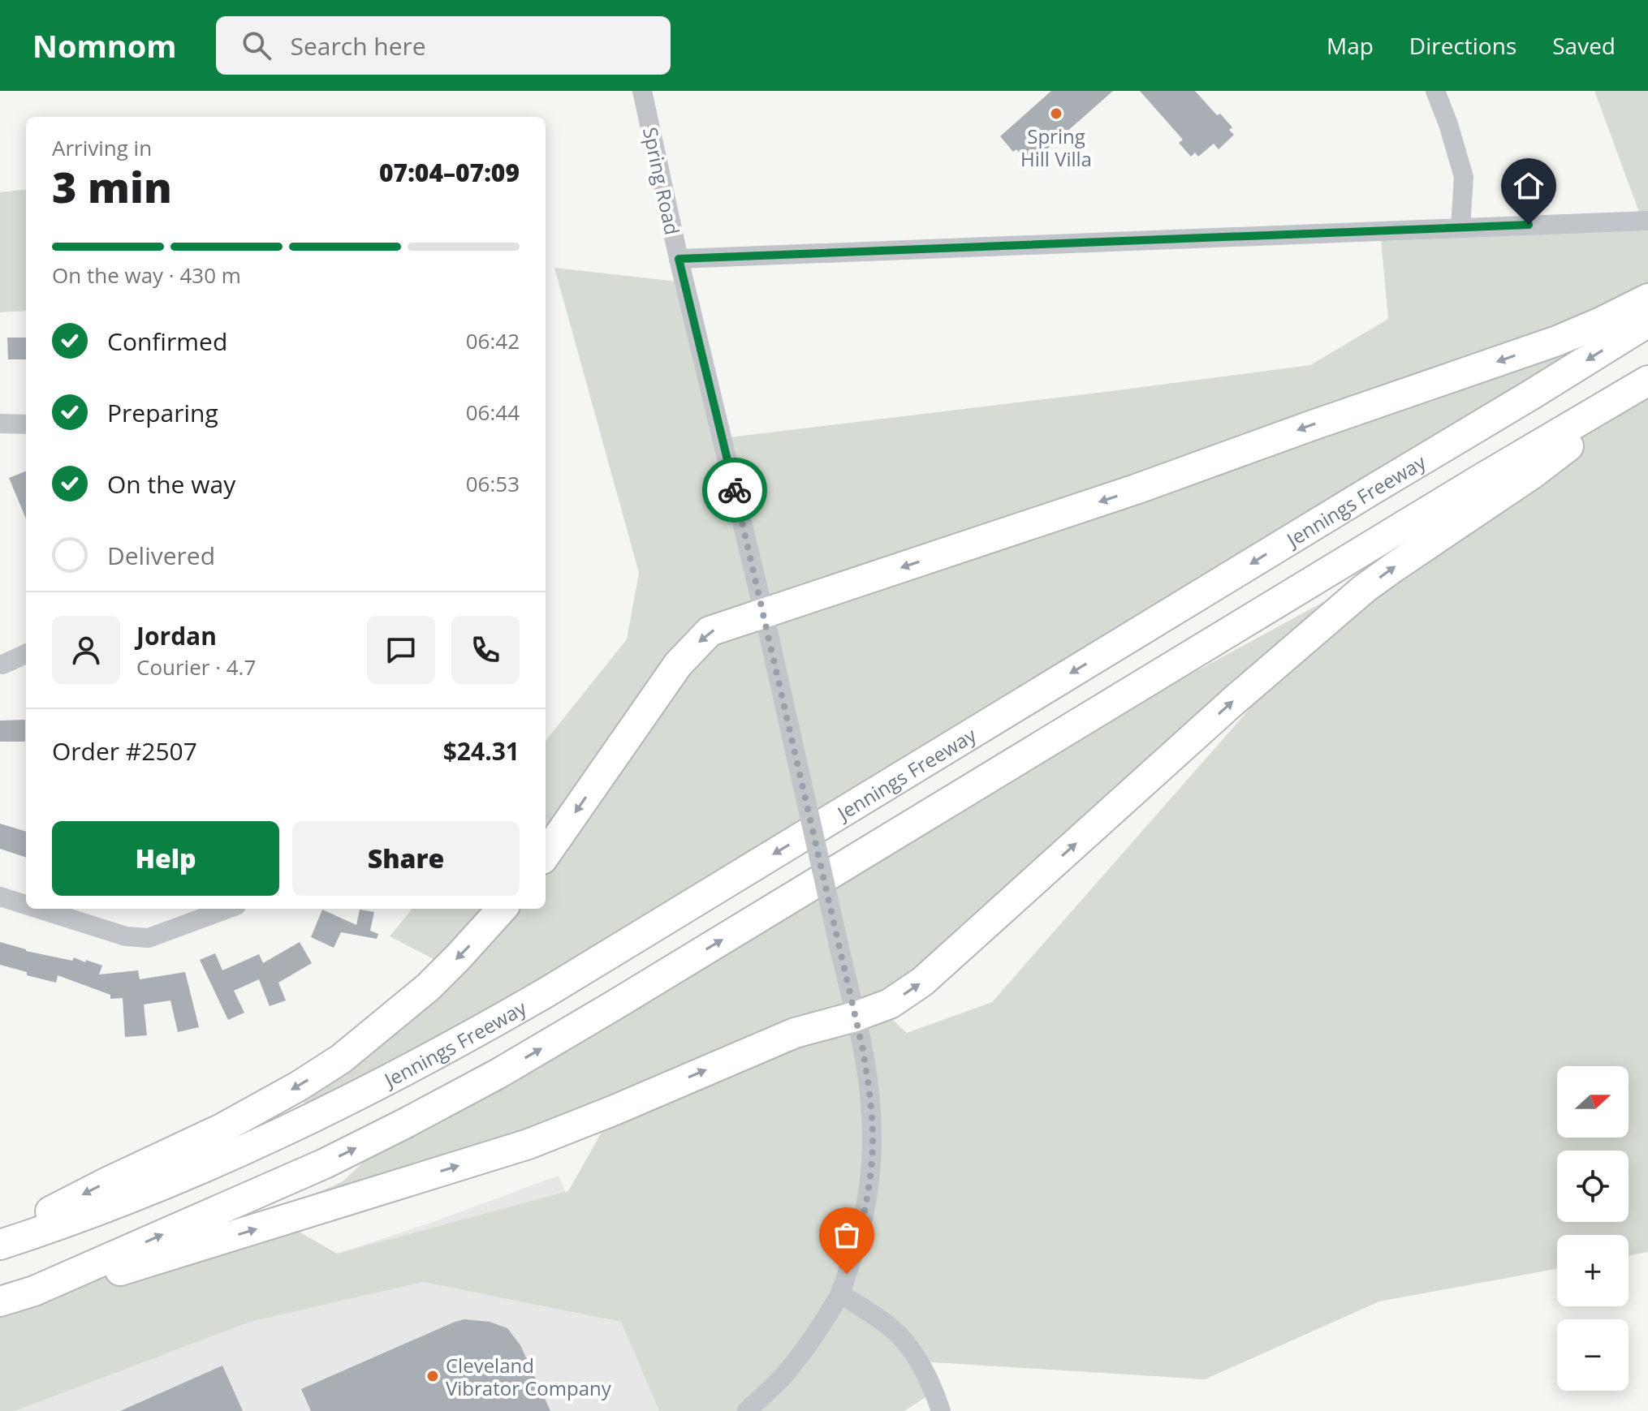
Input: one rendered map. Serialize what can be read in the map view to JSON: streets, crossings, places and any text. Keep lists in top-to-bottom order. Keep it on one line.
{"streets":{"highway":["Jennings Freeway"],"street":["Spring Road"]},"places":["Spring Hill Villa","Cleveland Vibrator Company"],"north":"right","page":{"header":"Nomnom","search":"Search here","nav":["Map","Directions","Saved"],"heading":["3 min","Arriving in","07:04–07:09"],"panel":["Jordan","Courier · 4.7","Order #2507","$24.31"],"bar":"On the way · 430 m","list":[["Confirmed","06:42"],["Preparing","06:44"],["On the way","06:53"],"Delivered"],"buttons":["Help","Share"],"map_buttons":["+","−"]}}
